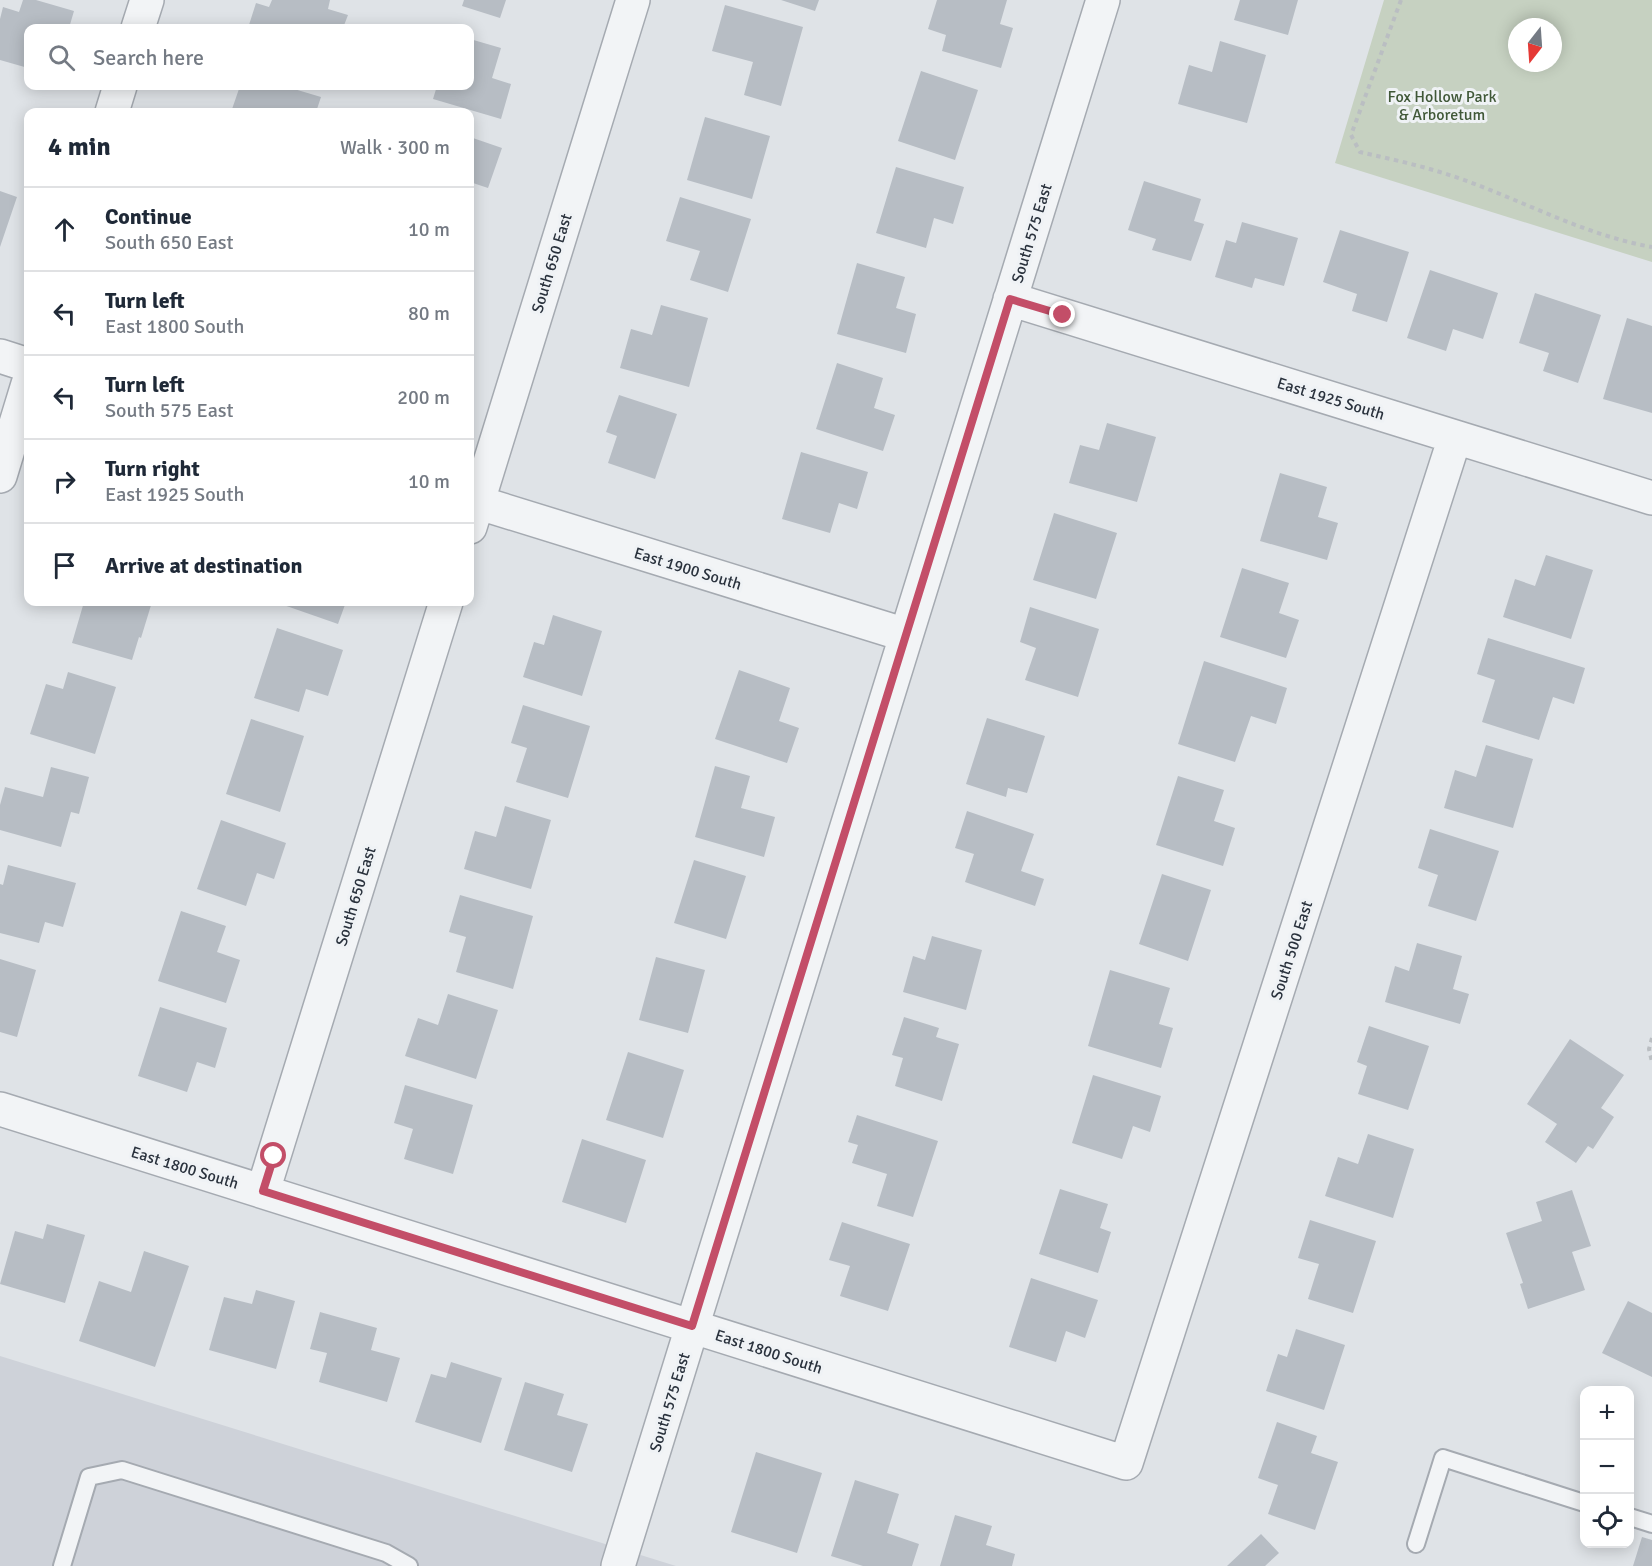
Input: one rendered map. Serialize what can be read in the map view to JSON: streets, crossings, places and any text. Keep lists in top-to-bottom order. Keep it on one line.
{"streets":{"street":["South 575 East","South 650 East","East 1925 South","East 1900 South","South 500 East","East 1800 South"]},"crossings":[["South 575 East","East 1925 South"],["South 575 East","East 1900 South"],["South 575 East","East 1800 South"],["South 650 East","East 1800 South"],["East 1925 South","South 500 East"],["South 500 East","East 1800 South"]],"parks":["Fox Hollow Park & Arboretum"],"north":"bottom","page":{"search":"Search here","heading":["4 min","Walk · 300 m"],"list":[["Continue","South 650 East","10 m"],["Turn left","East 1800 South","80 m"],["Turn left","South 575 East","200 m"],["Turn right","East 1925 South","10 m"],"Arrive at destination"],"map_buttons":["+","−"]}}
